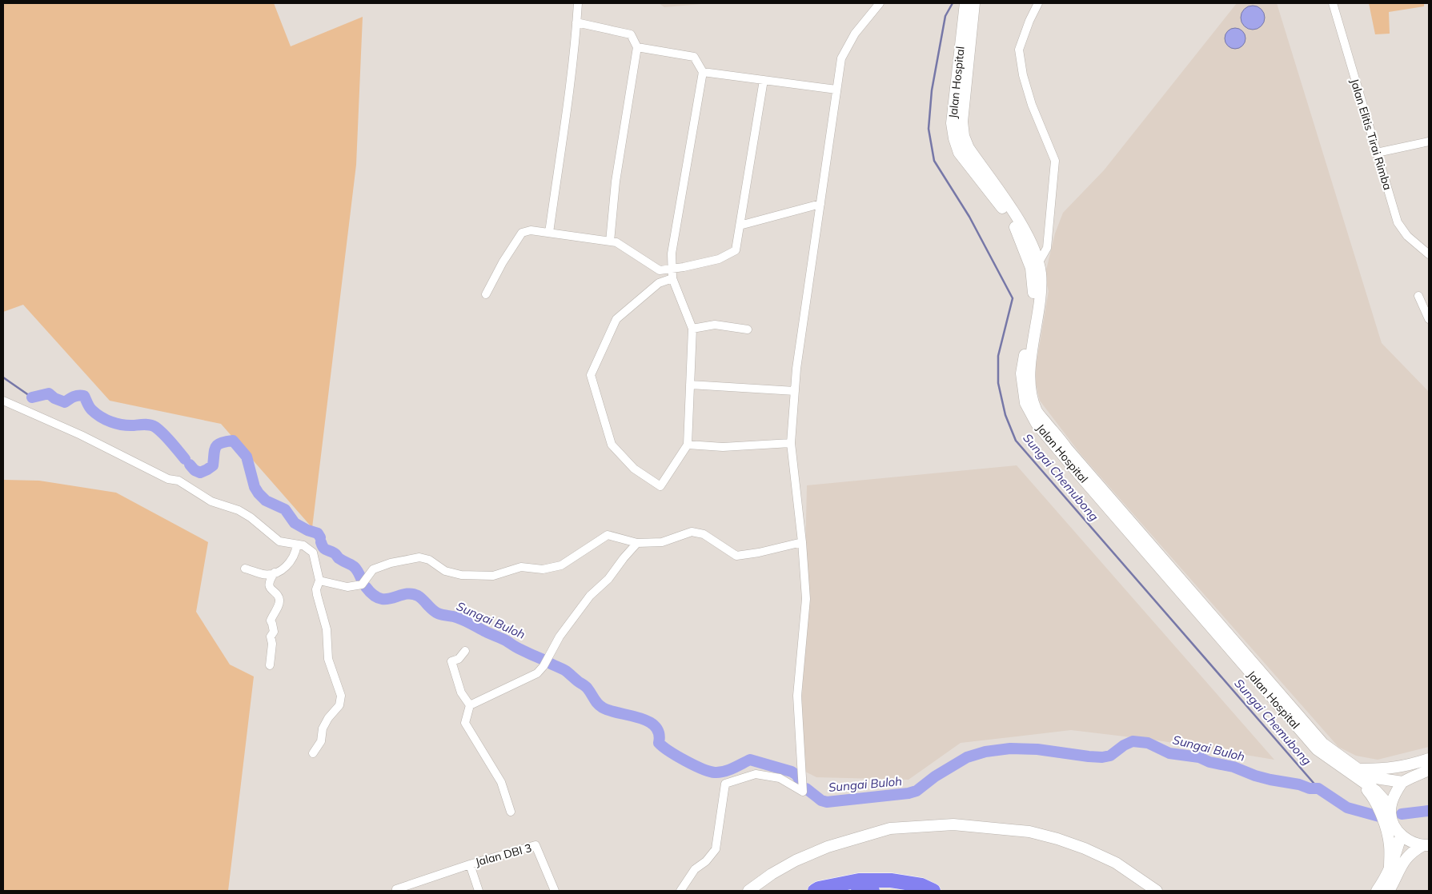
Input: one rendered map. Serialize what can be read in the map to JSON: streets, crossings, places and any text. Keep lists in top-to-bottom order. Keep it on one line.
{"streets":{"main road":["Jalan Hospital"],"street":["Jalan Elitis Tirai Rimba","Jalan DBI 3"]},"water":["Sungai Chemubong","Sungai Buloh"]}
